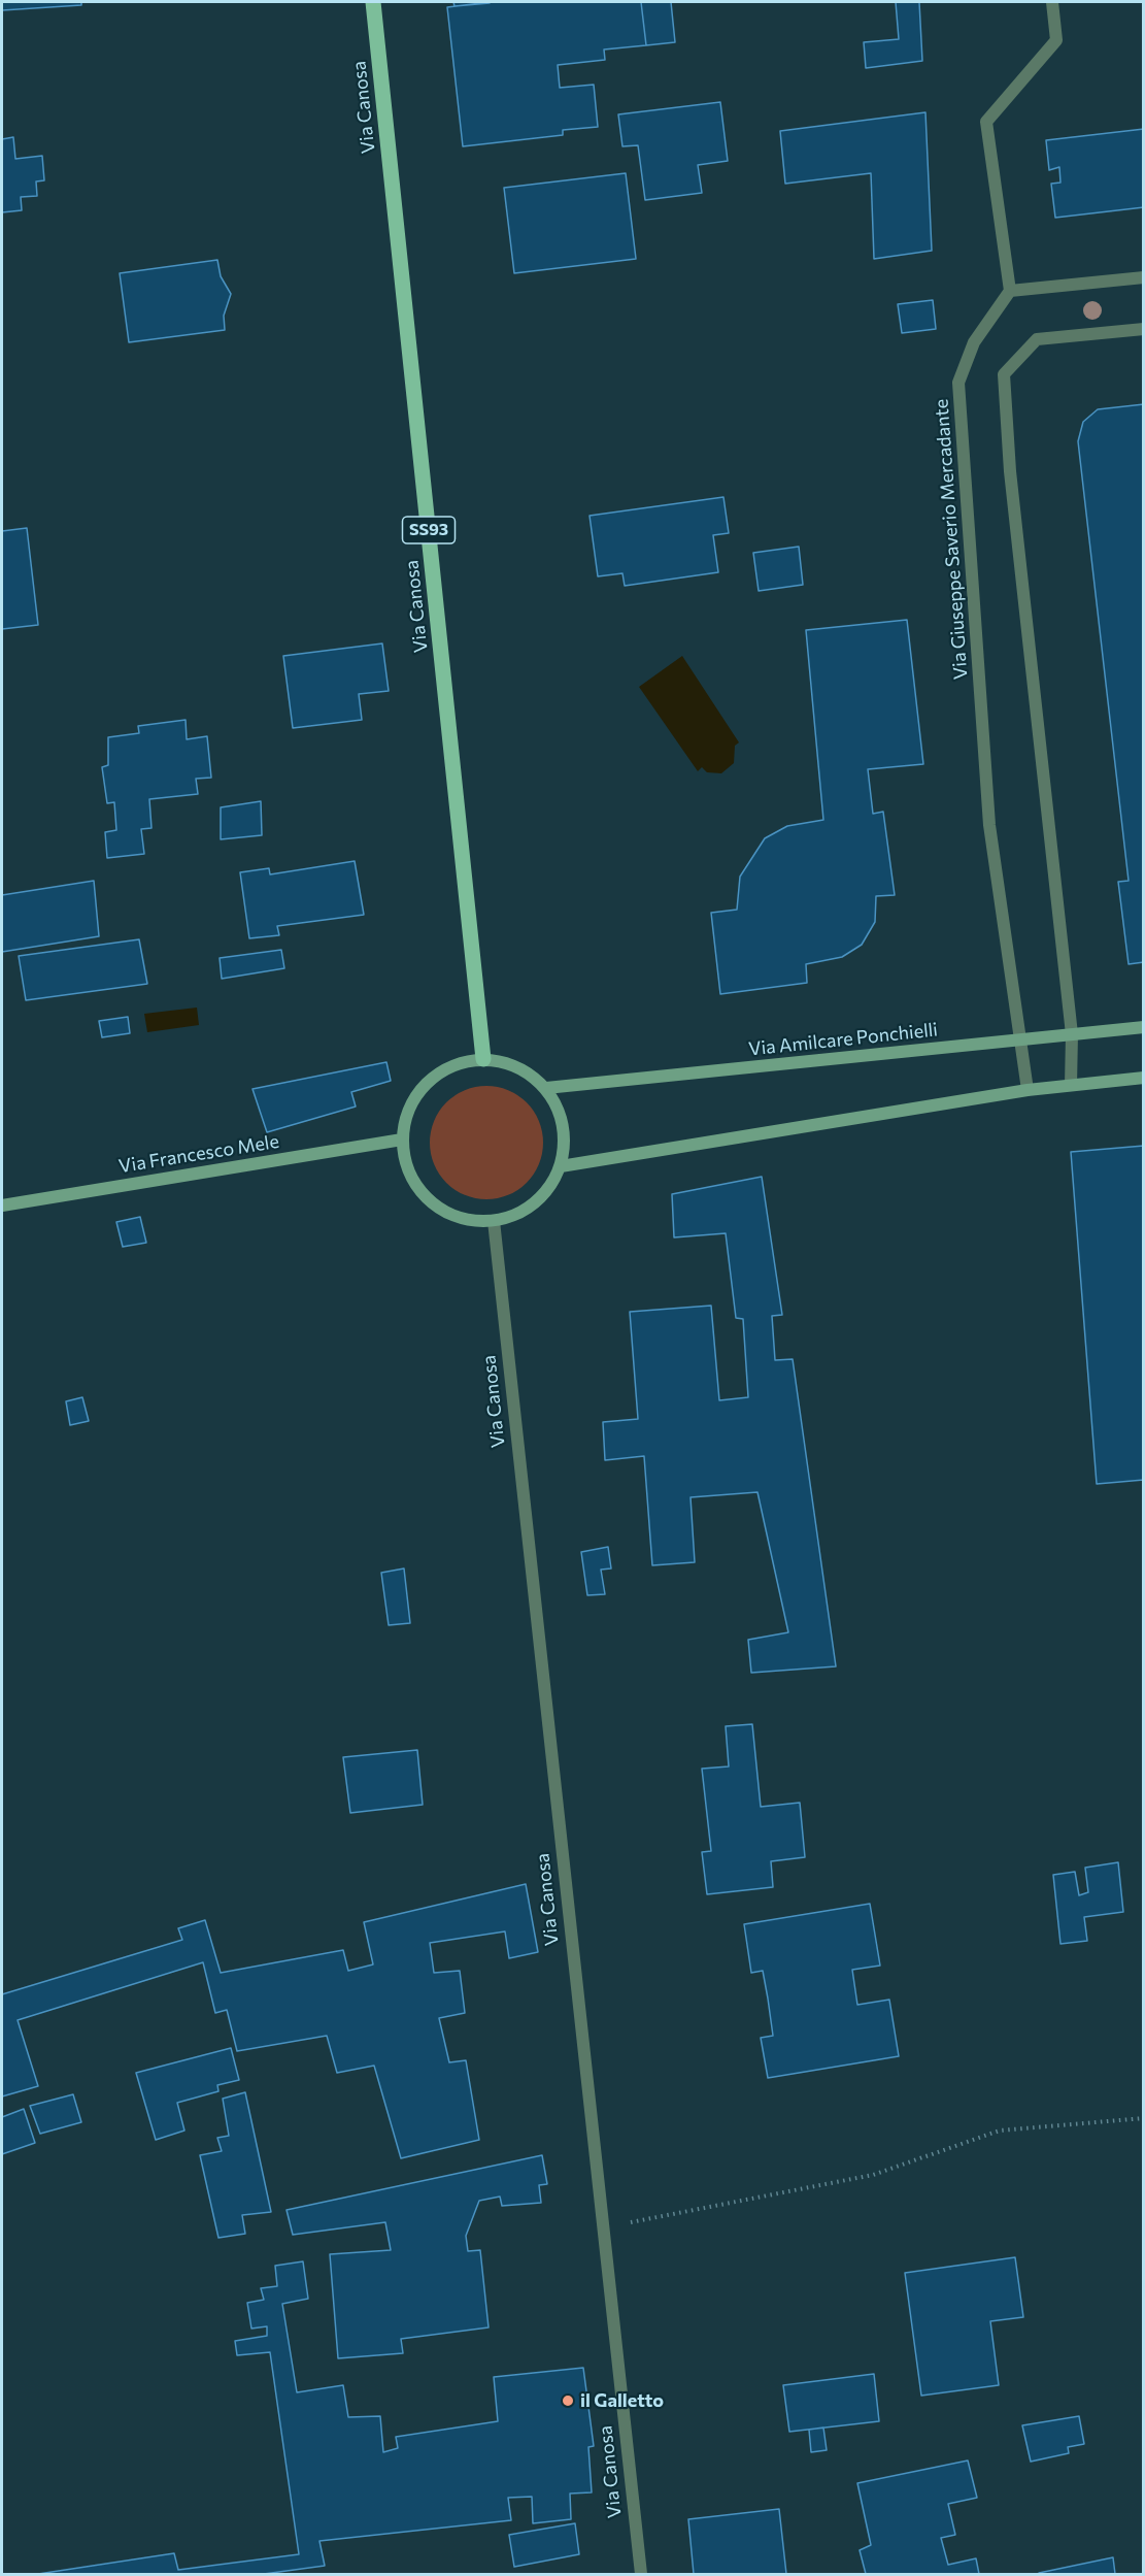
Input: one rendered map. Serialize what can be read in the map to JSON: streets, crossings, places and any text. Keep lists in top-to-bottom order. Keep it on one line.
{"streets":{"main road":["Via Canosa","SS93","Via Amilcare Ponchielli","Via Francesco Mele"],"street":["Via Giuseppe Saverio Mercadante"]},"crossings":[["Via Canosa","Via Amilcare Ponchielli"],["Via Canosa","Via Francesco Mele"],["Via Giuseppe Saverio Mercadante","Via Amilcare Ponchielli"],["Via Amilcare Ponchielli","Via Francesco Mele"]],"places":["il Galletto"]}
